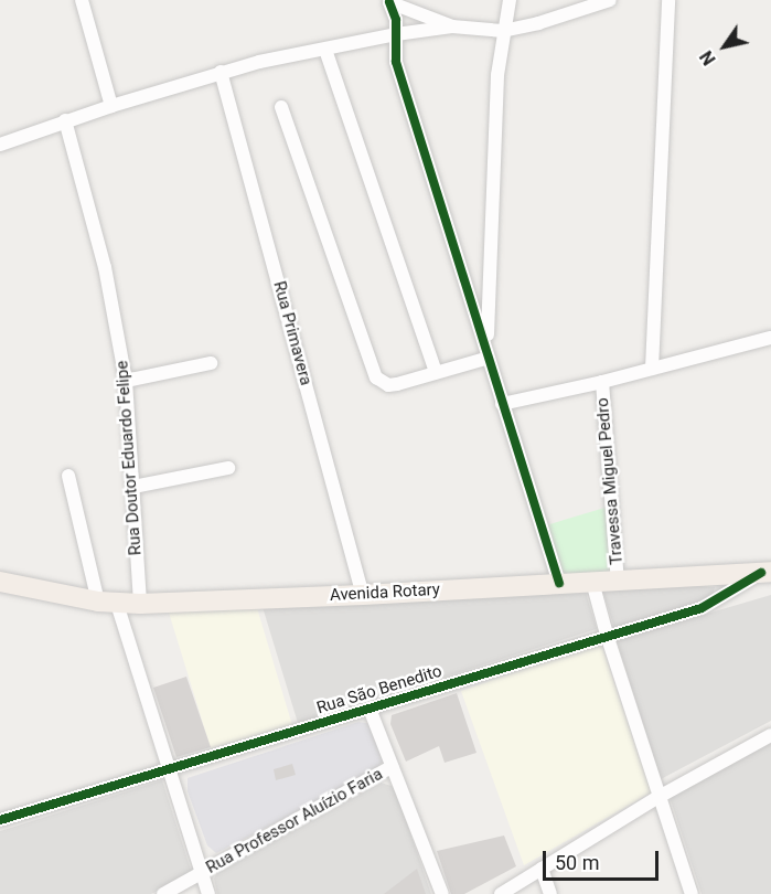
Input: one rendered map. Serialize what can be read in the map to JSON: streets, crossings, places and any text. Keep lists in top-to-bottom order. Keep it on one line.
{"streets":{"main road":["Avenida Rotary"],"street":["Rua Primavera","Rua Doutor Eduardo Felipe","Travessa Miguel Pedro","Rua São Benedito","Rua Professor Aluízio Faria"]},"crossings":[["Rua Primavera","Avenida Rotary"],["Rua Doutor Eduardo Felipe","Avenida Rotary"],["Travessa Miguel Pedro","Avenida Rotary"],["Avenida Rotary","Rua São Benedito"]],"scale_bar":"50 m","north":"bottom left"}
